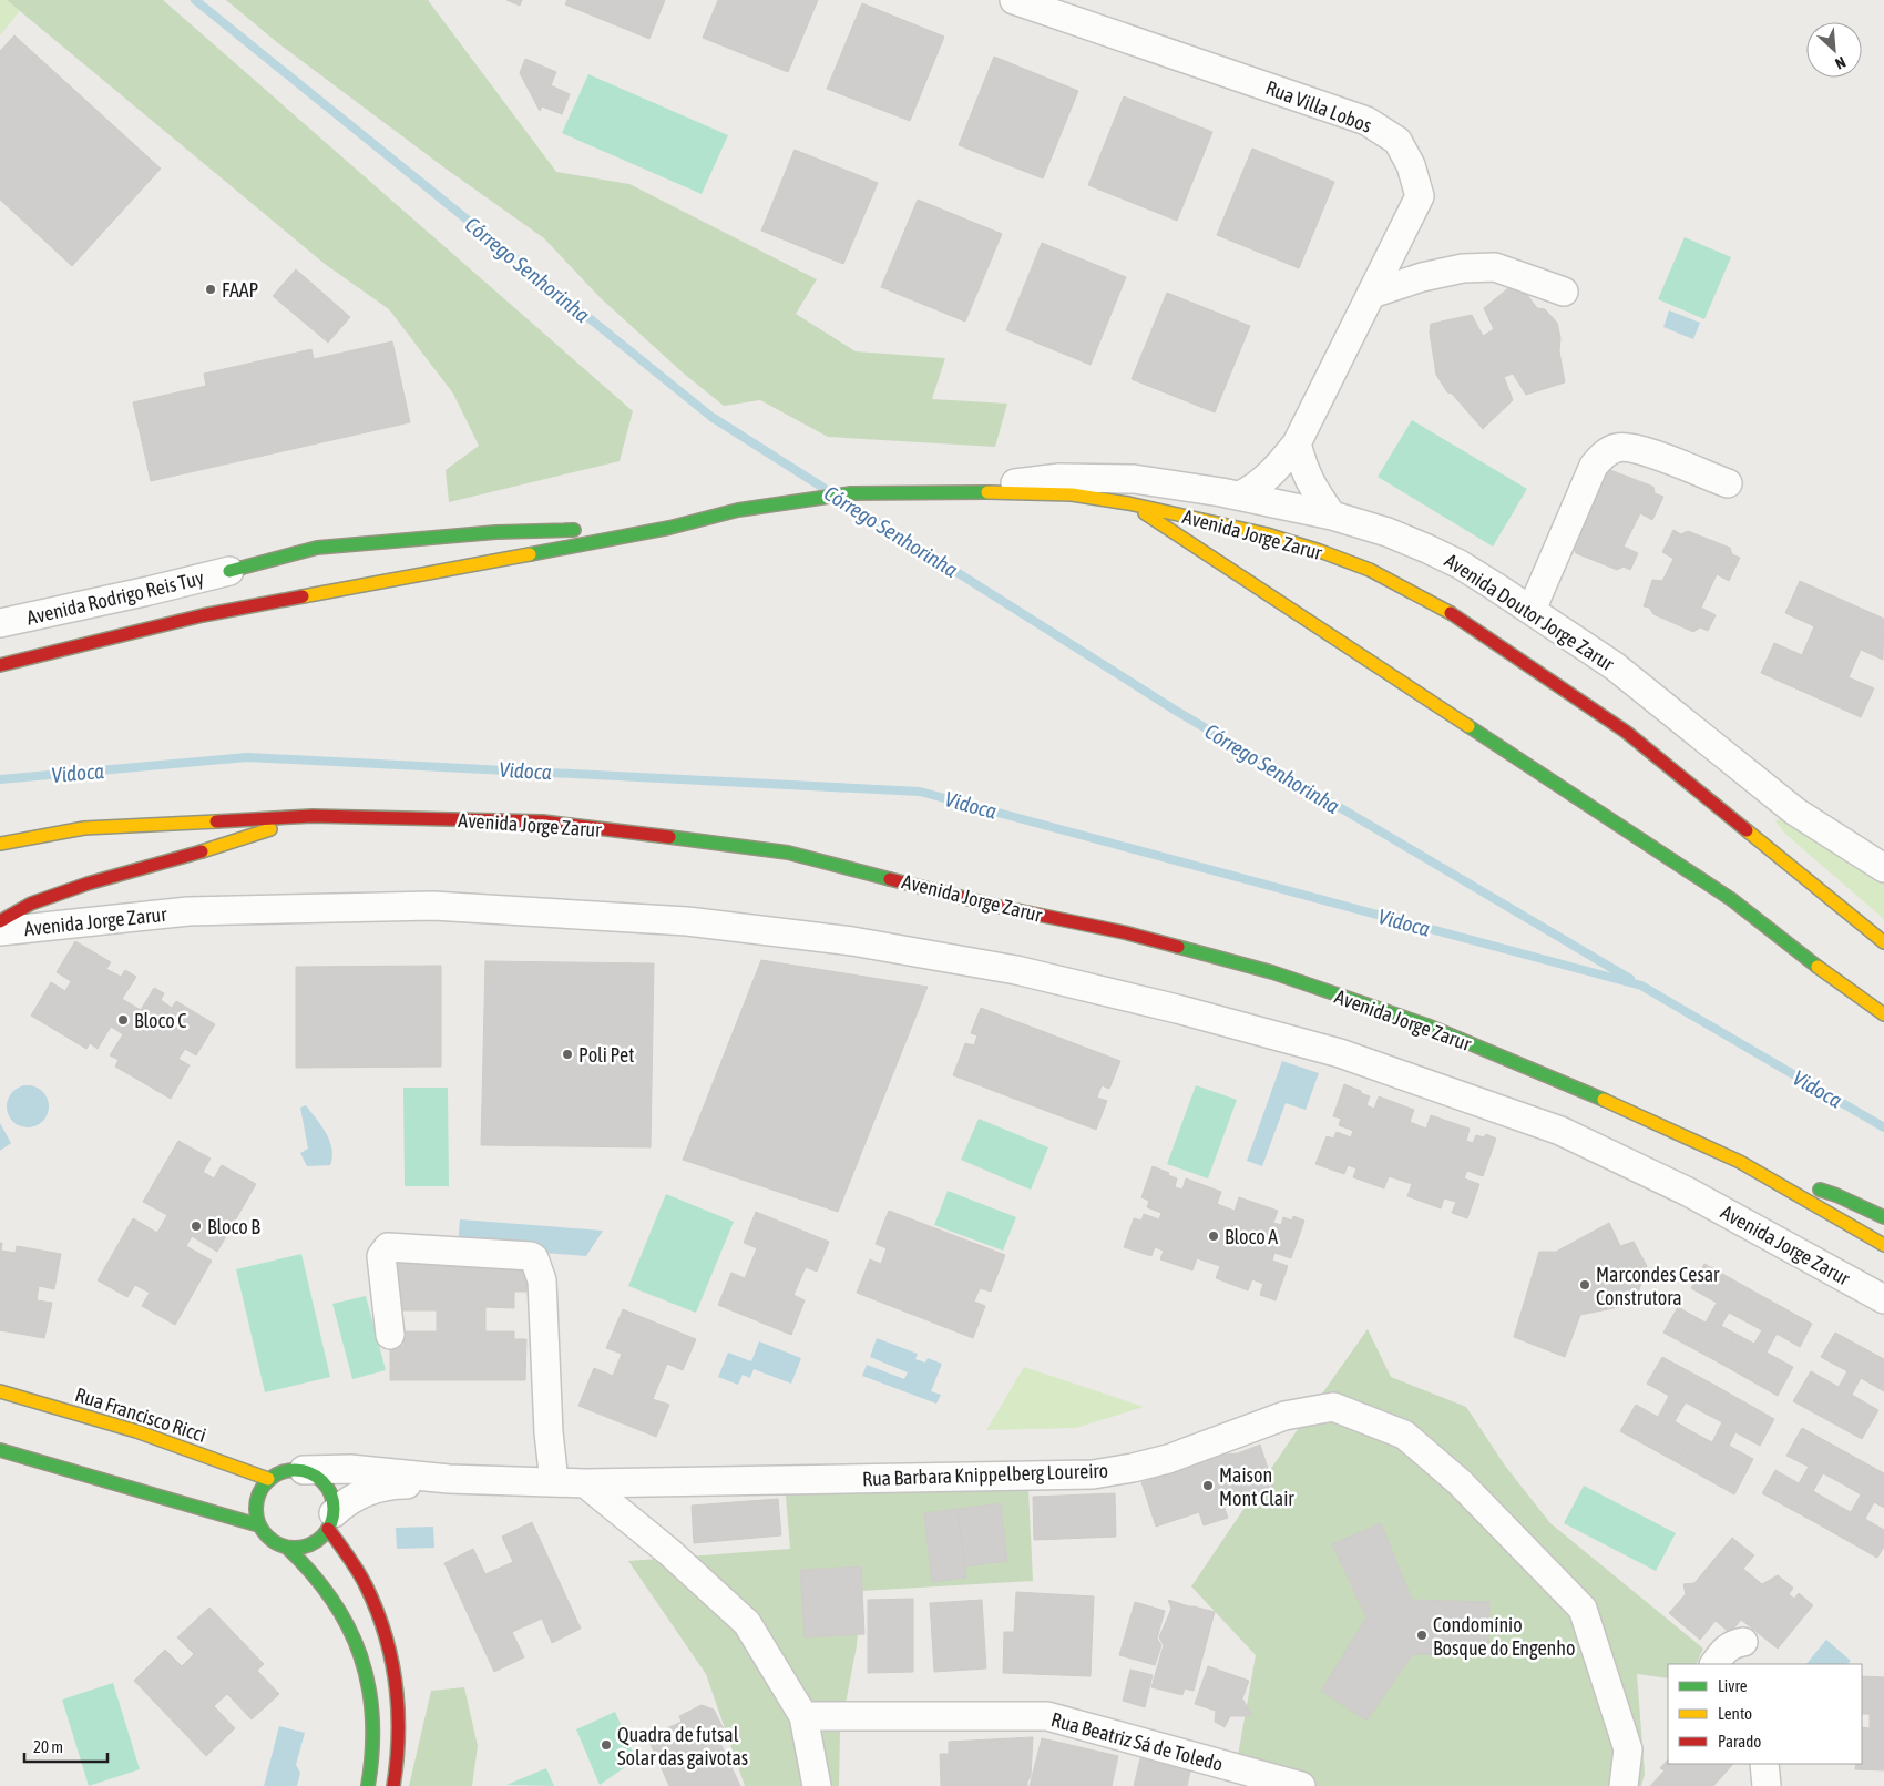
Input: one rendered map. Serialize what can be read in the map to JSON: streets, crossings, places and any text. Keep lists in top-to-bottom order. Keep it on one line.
{"streets":{"main road":["Avenida Jorge Zarur","Rua Francisco Ricci"],"street":["Rua Villa Lobos","Avenida Rodrigo Reis Tuy","Avenida Doutor Jorge Zarur","Rua Barbara Knippelberg Loureiro","Rua Beatriz Sá de Toledo"]},"crossings":[["Rua Villa Lobos","Avenida Doutor Jorge Zarur"],["Avenida Jorge Zarur","Avenida Doutor Jorge Zarur"],["Rua Francisco Ricci","Rua Barbara Knippelberg Loureiro"]],"water":["Córrego Senhorinha","Vidoca"],"places":["FAAP","Bloco C","Poli Pet","Bloco B","Bloco A","Marcondes Cesar Construtora","Maison Mont Clair","Condomínio Bosque do Engenho","Quadra de futsal Solar das gaivotas"],"legend":["Livre","Lento","Parado"],"scale_bar":"20 m","north":"bottom right"}
